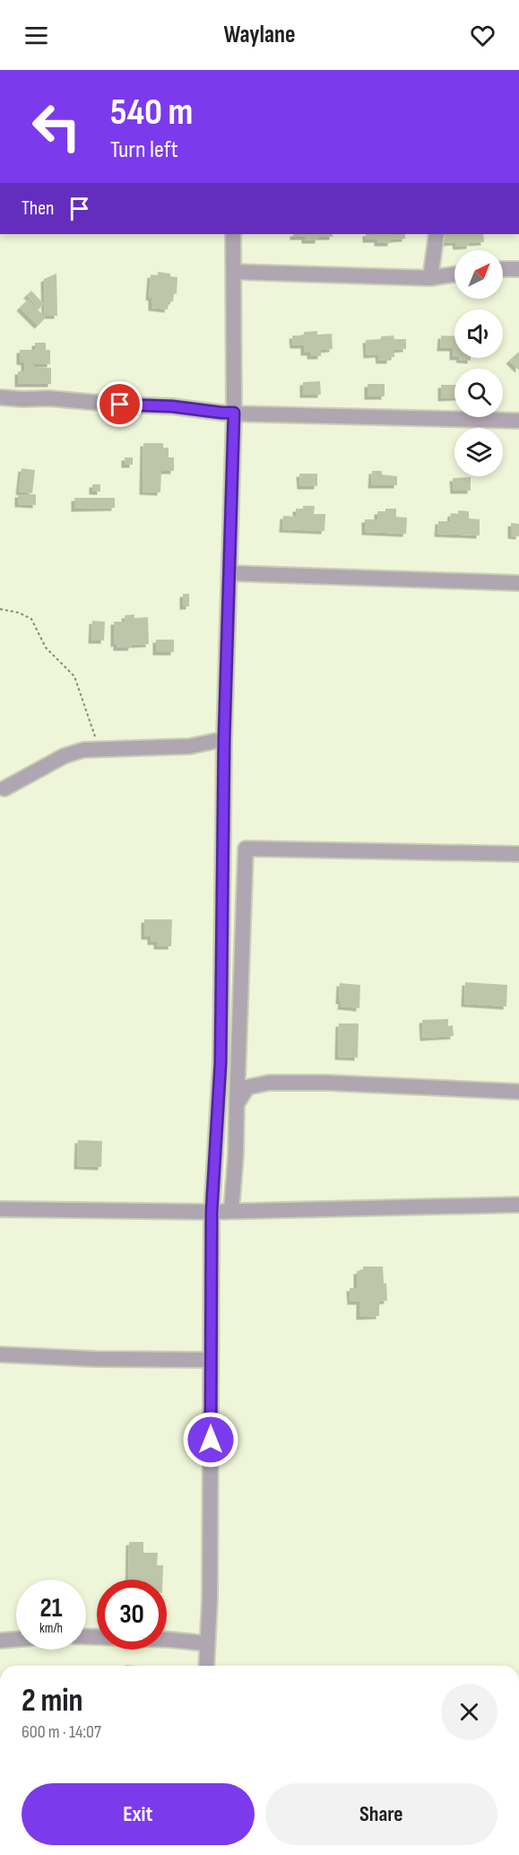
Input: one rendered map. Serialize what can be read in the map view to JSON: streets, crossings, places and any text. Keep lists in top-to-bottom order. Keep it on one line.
{"north":"top right","page":{"header":"Waylane","turn":["540 m","Turn left"],"then":"Then","speed":"21 km/h","limit":"30","heading":["2 min","600 m · 14:07"],"buttons":["Exit","Share"]}}
